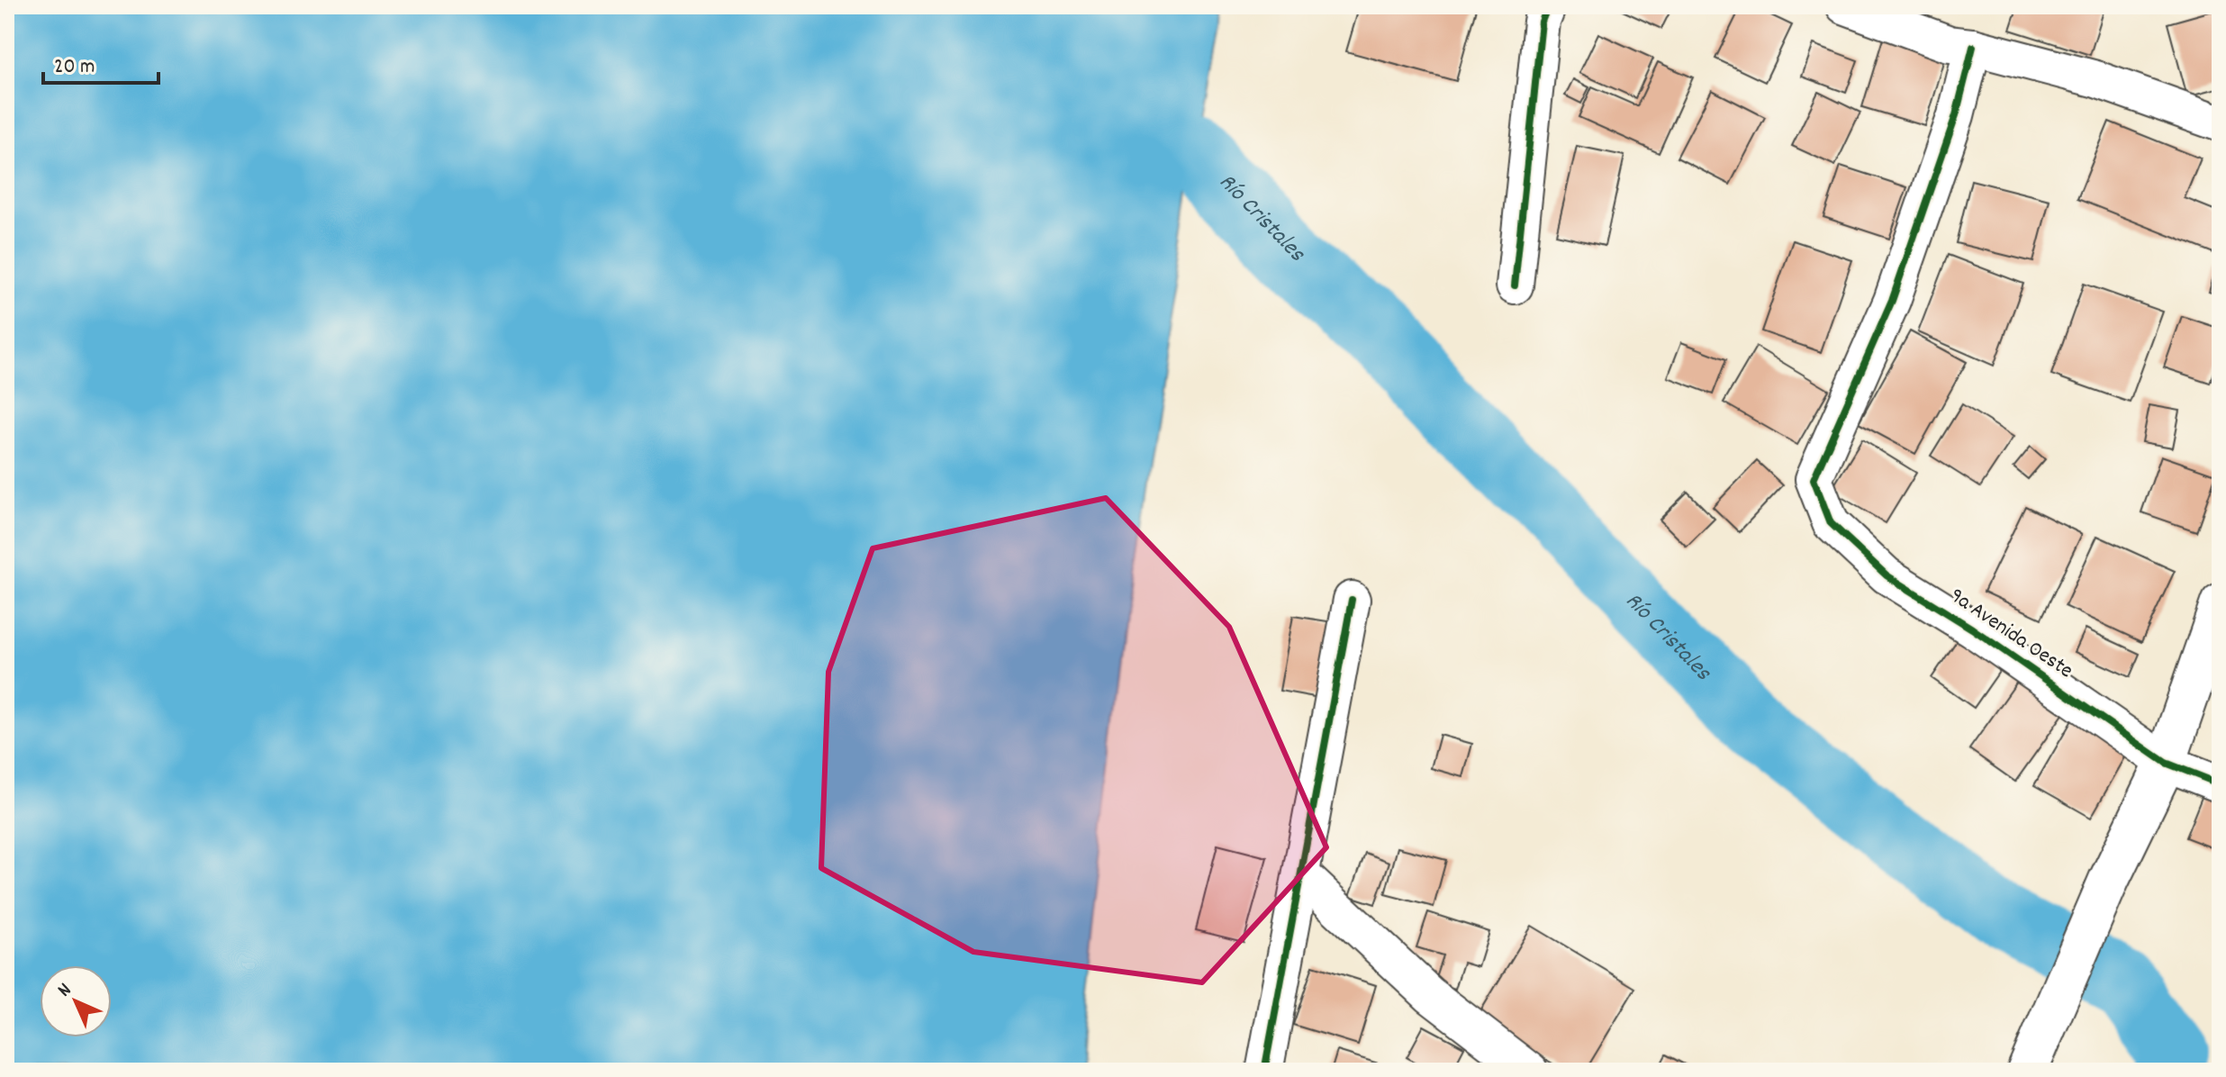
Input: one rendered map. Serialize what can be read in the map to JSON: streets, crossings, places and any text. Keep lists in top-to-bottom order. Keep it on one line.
{"streets":{"street":["9a Avenida Oeste"]},"water":["Río Cristales"],"scale_bar":"20 m","north":"top left"}
